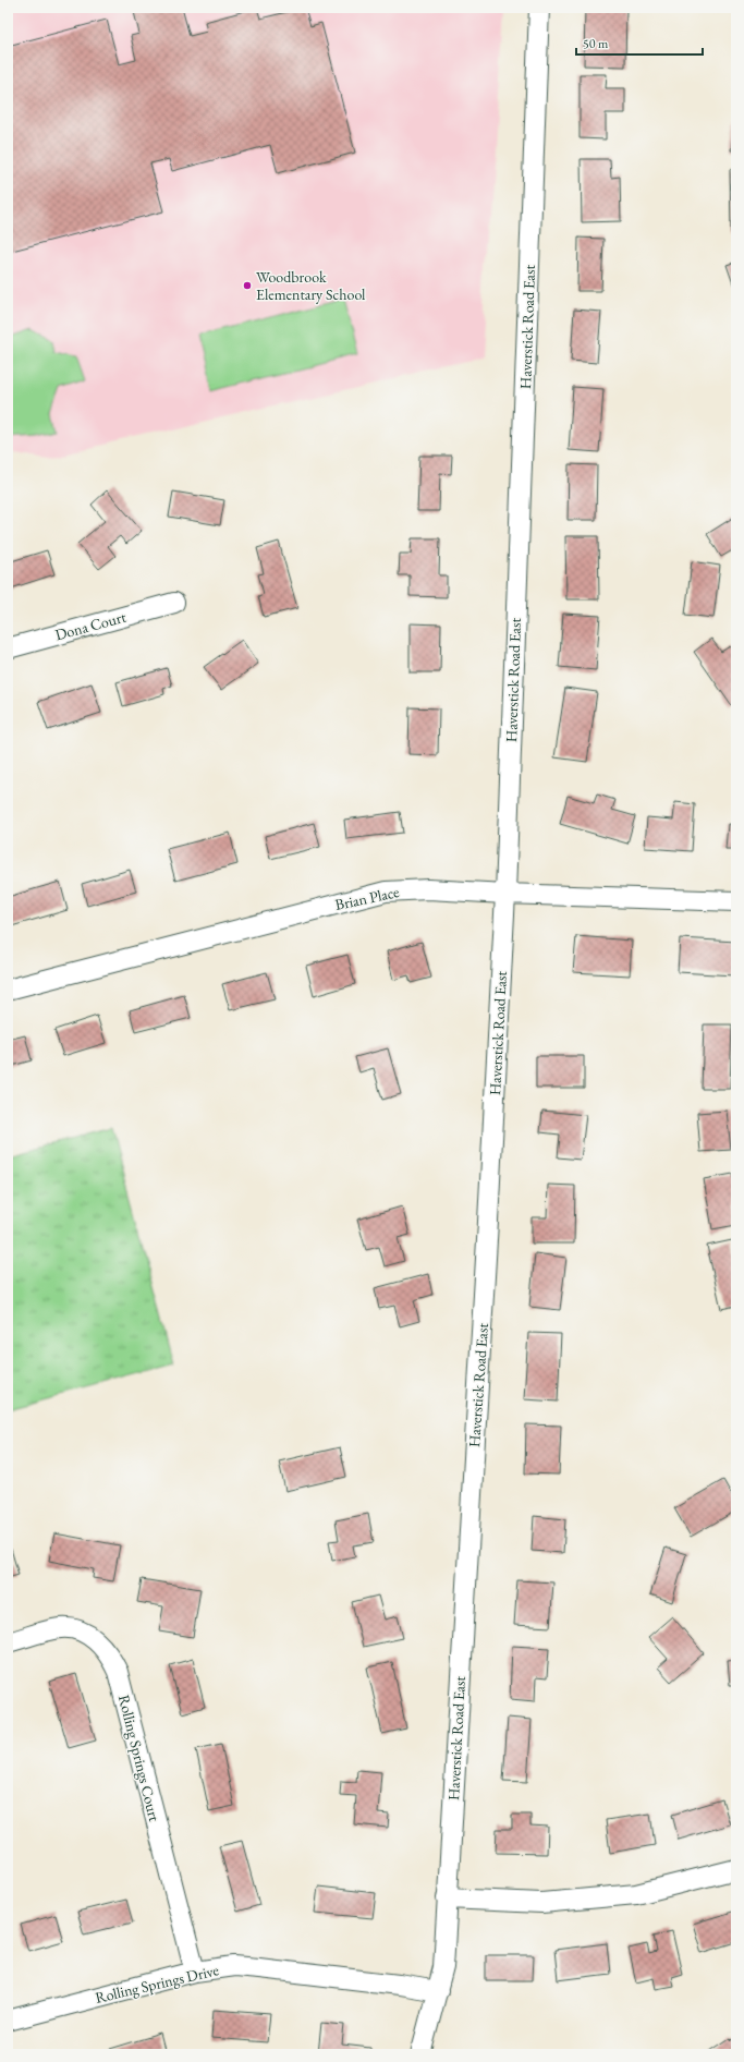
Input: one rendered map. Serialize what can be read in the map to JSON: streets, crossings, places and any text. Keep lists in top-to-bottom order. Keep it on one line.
{"streets":{"street":["Haverstick Road East","Dona Court","Brian Place","Rolling Springs Court","Rolling Springs Drive"]},"crossings":[["Haverstick Road East","Brian Place"],["Haverstick Road East","Rolling Springs Drive"],["Rolling Springs Court","Rolling Springs Drive"]],"places":["Woodbrook Elementary School"],"scale_bar":"50 m"}
